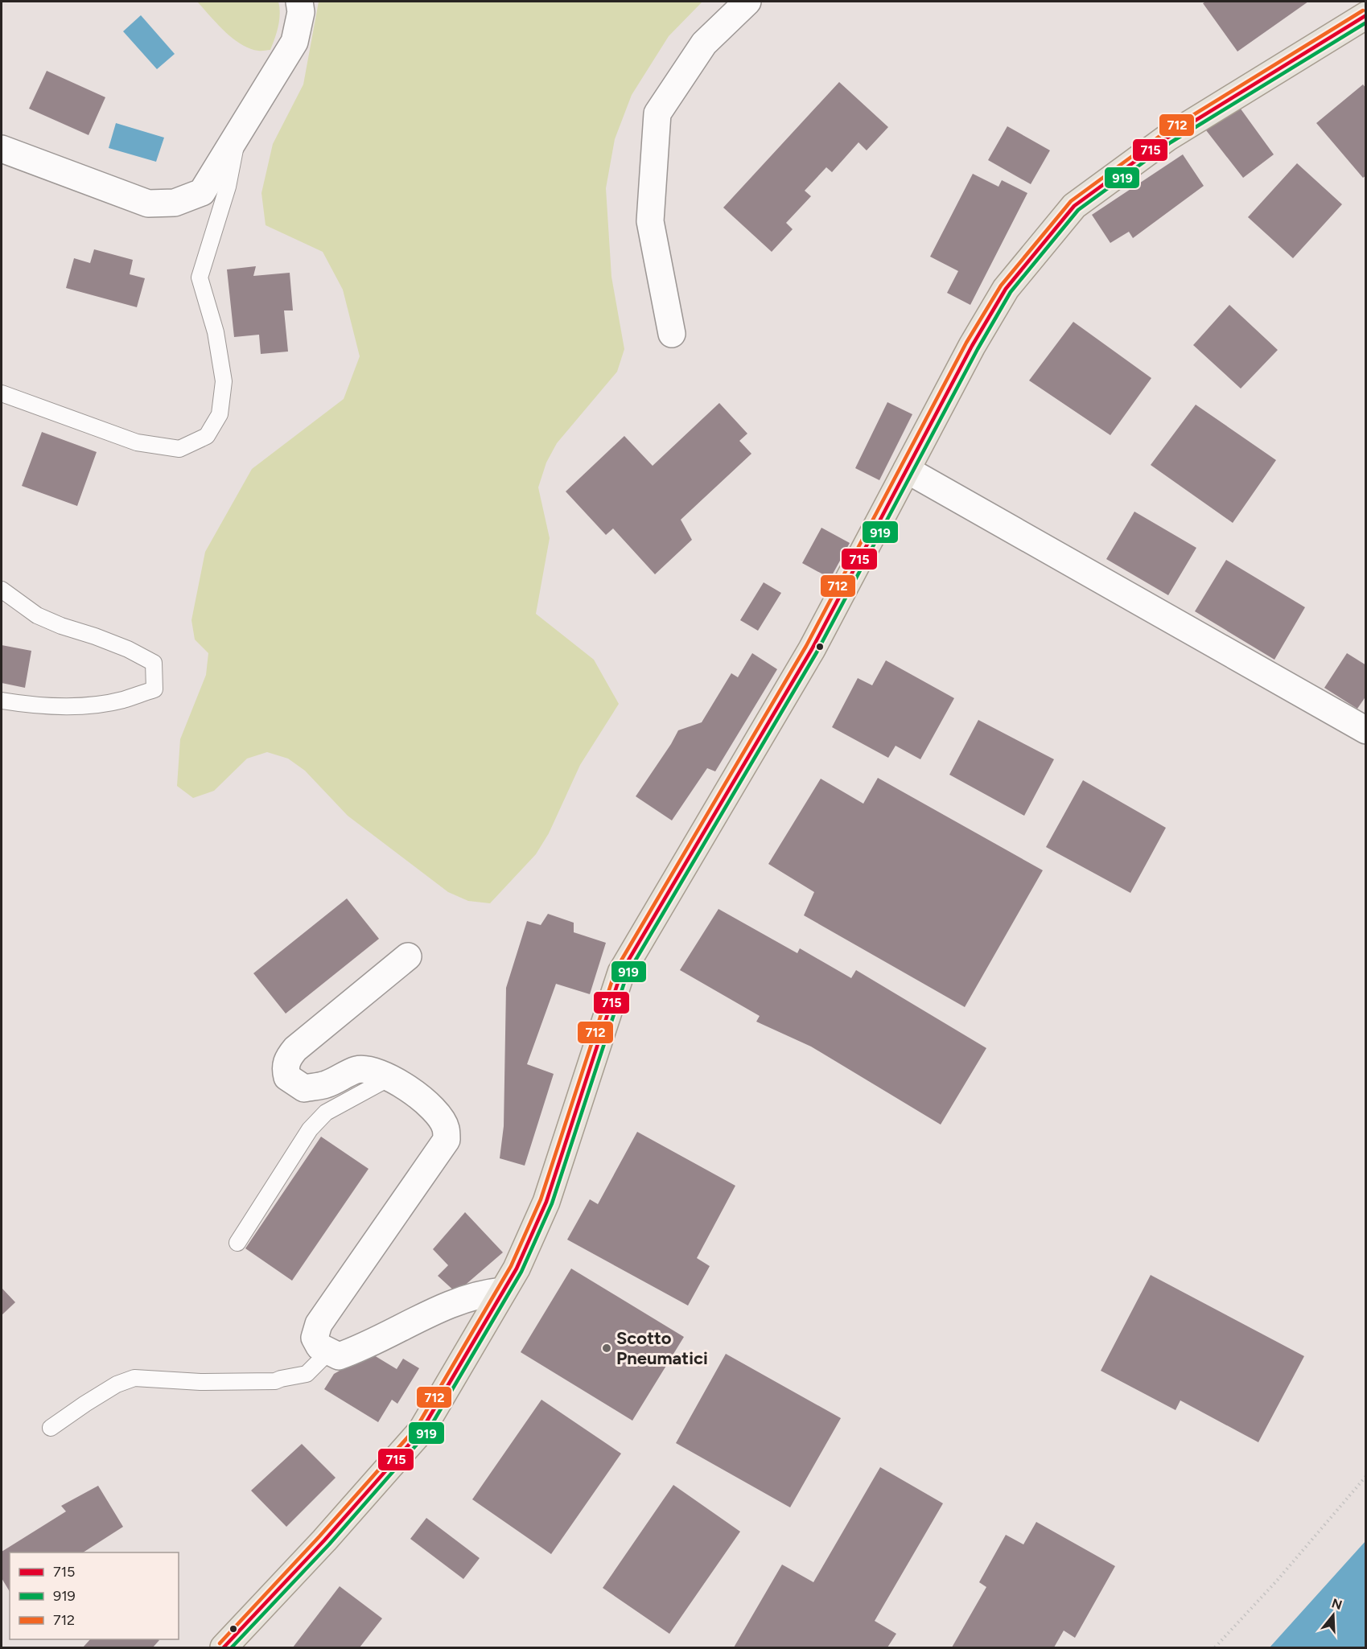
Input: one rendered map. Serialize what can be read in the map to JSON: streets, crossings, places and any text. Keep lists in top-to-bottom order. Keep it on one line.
{"places":["Scotto Pneumatici"],"lines":["transit line 712","transit line 715","transit line 919"],"legend":["715","919","712"],"north":"top"}
